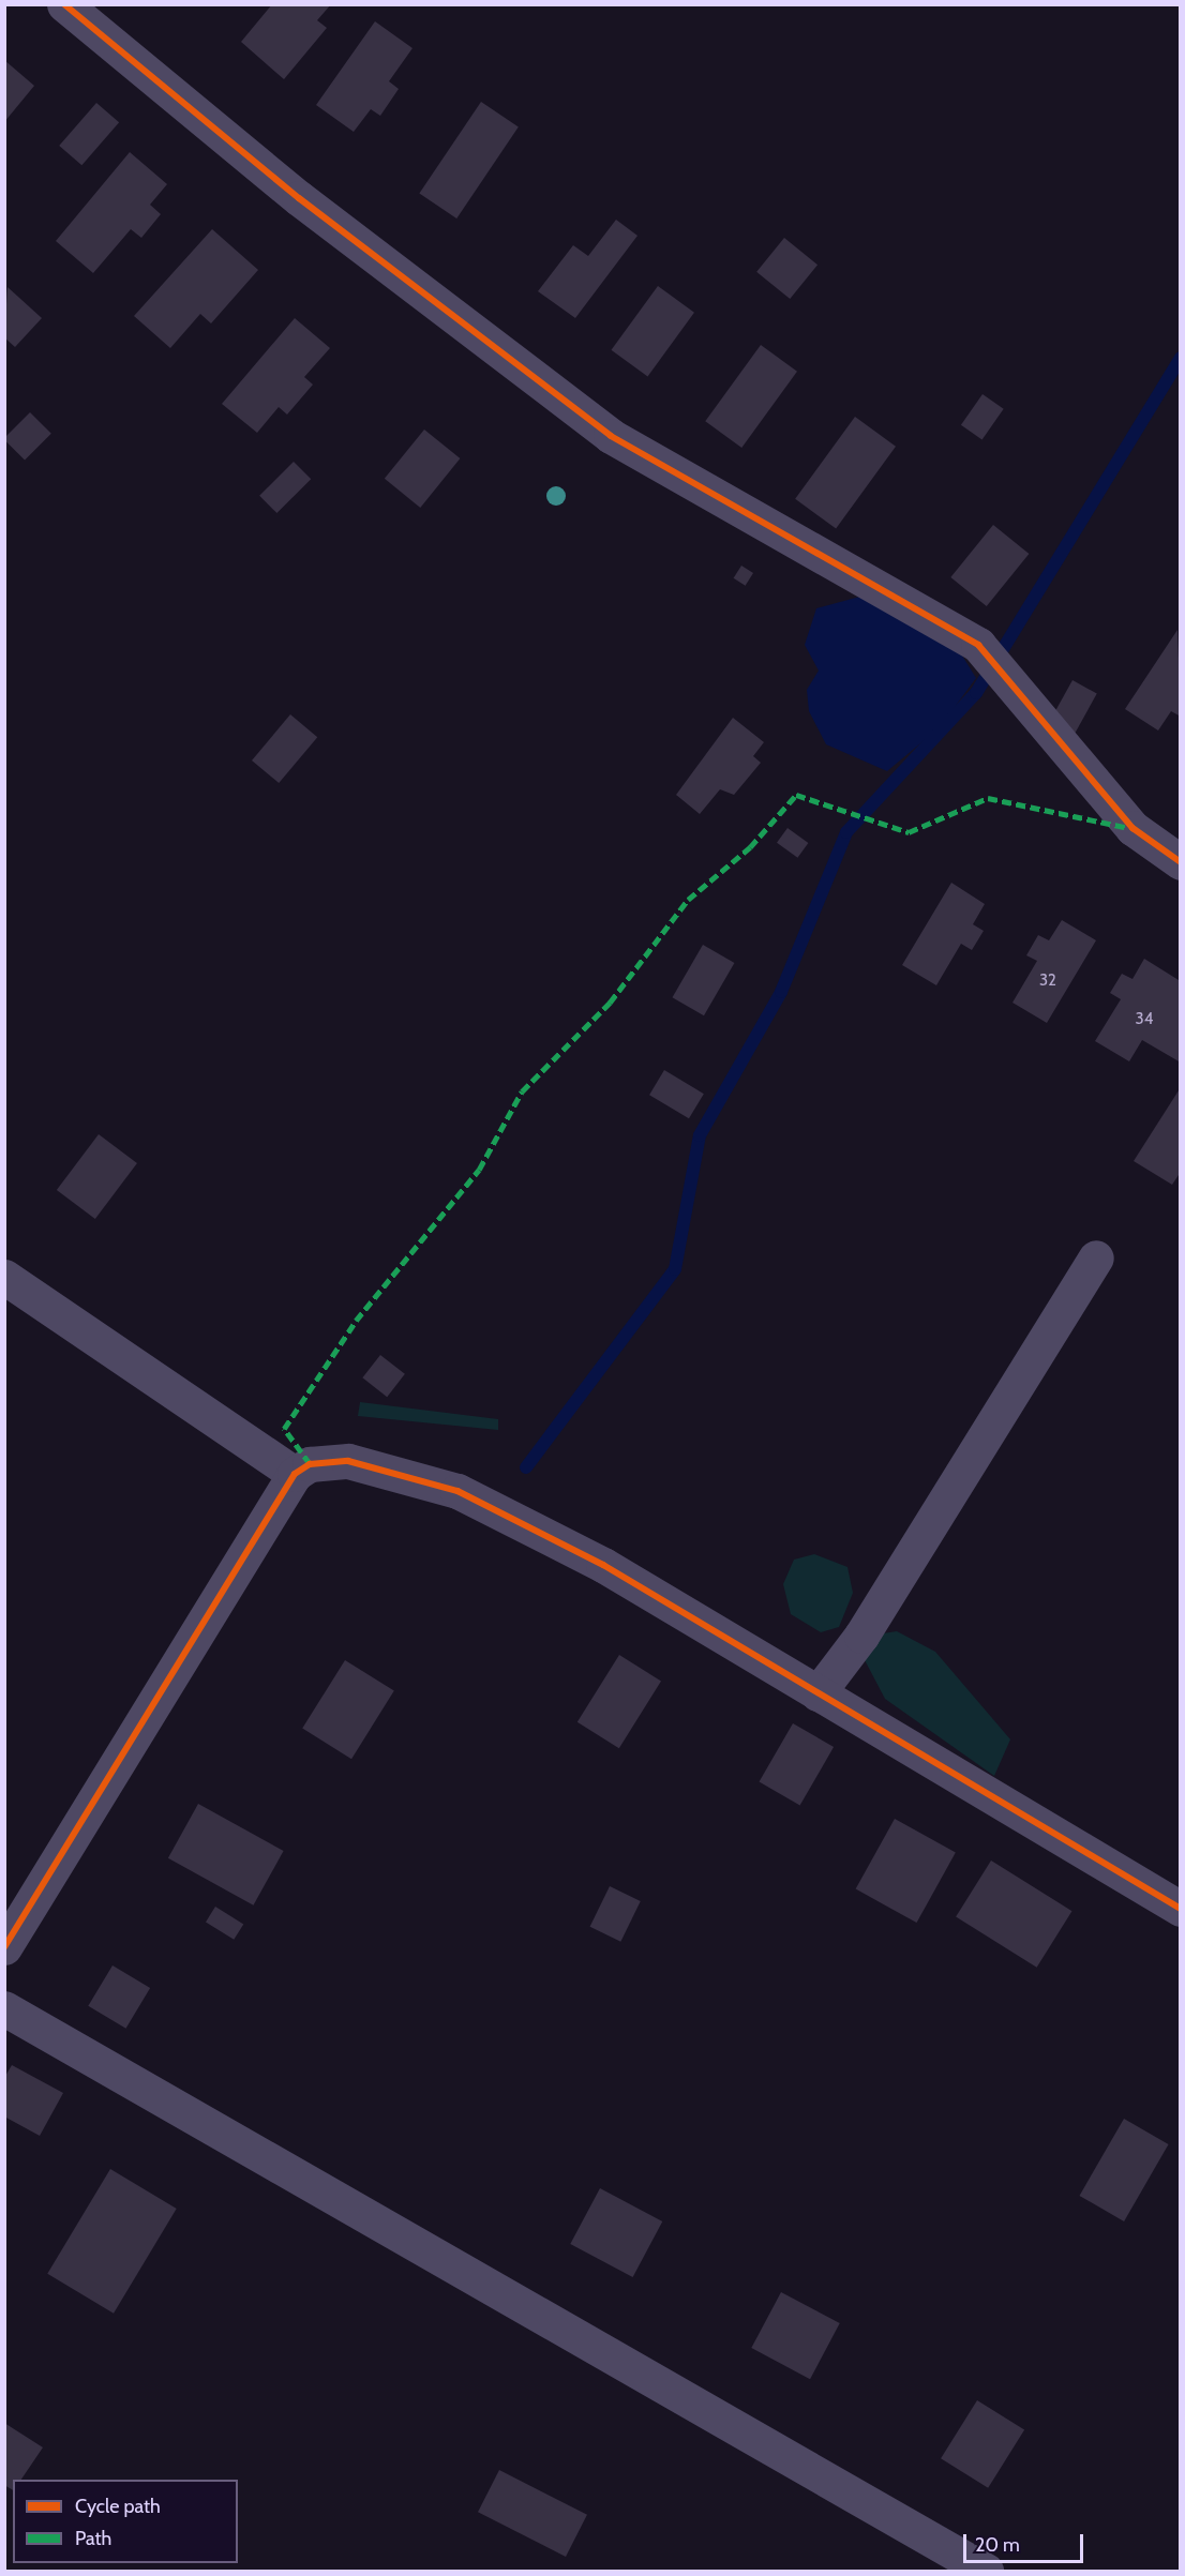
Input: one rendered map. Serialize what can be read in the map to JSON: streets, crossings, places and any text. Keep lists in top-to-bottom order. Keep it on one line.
{"house_numbers":["32","34"],"legend":["Cycle path","Path"],"scale_bar":"20 m"}
